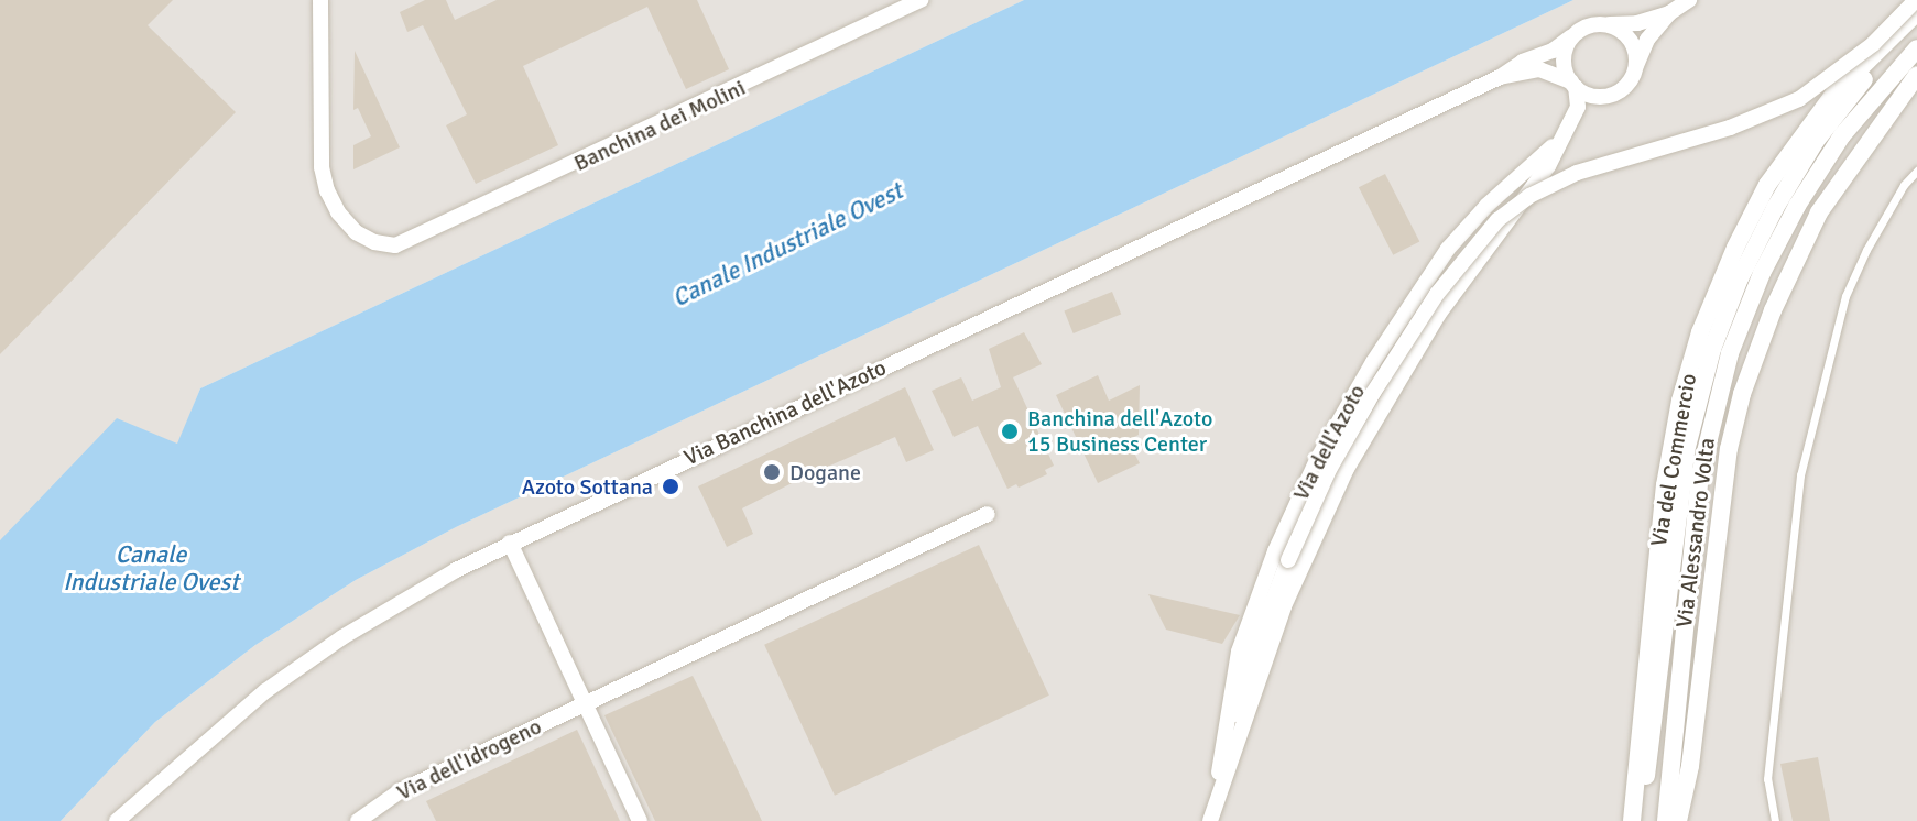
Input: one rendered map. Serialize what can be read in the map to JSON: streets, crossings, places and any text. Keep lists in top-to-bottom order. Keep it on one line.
{"streets":{"street":["Banchina dei Molini","Via Banchina dell'Azoto","Via dell'Azoto","Via del Commercio","Via Alessandro Volta","Via dell'Idrogeno"]},"crossings":[["Via del Commercio","Via Alessandro Volta"]],"water":["Canale Industriale Ovest"],"places":["Banchina dell'Azoto 15 Business Center","Dogane","Azoto Sottana"]}
